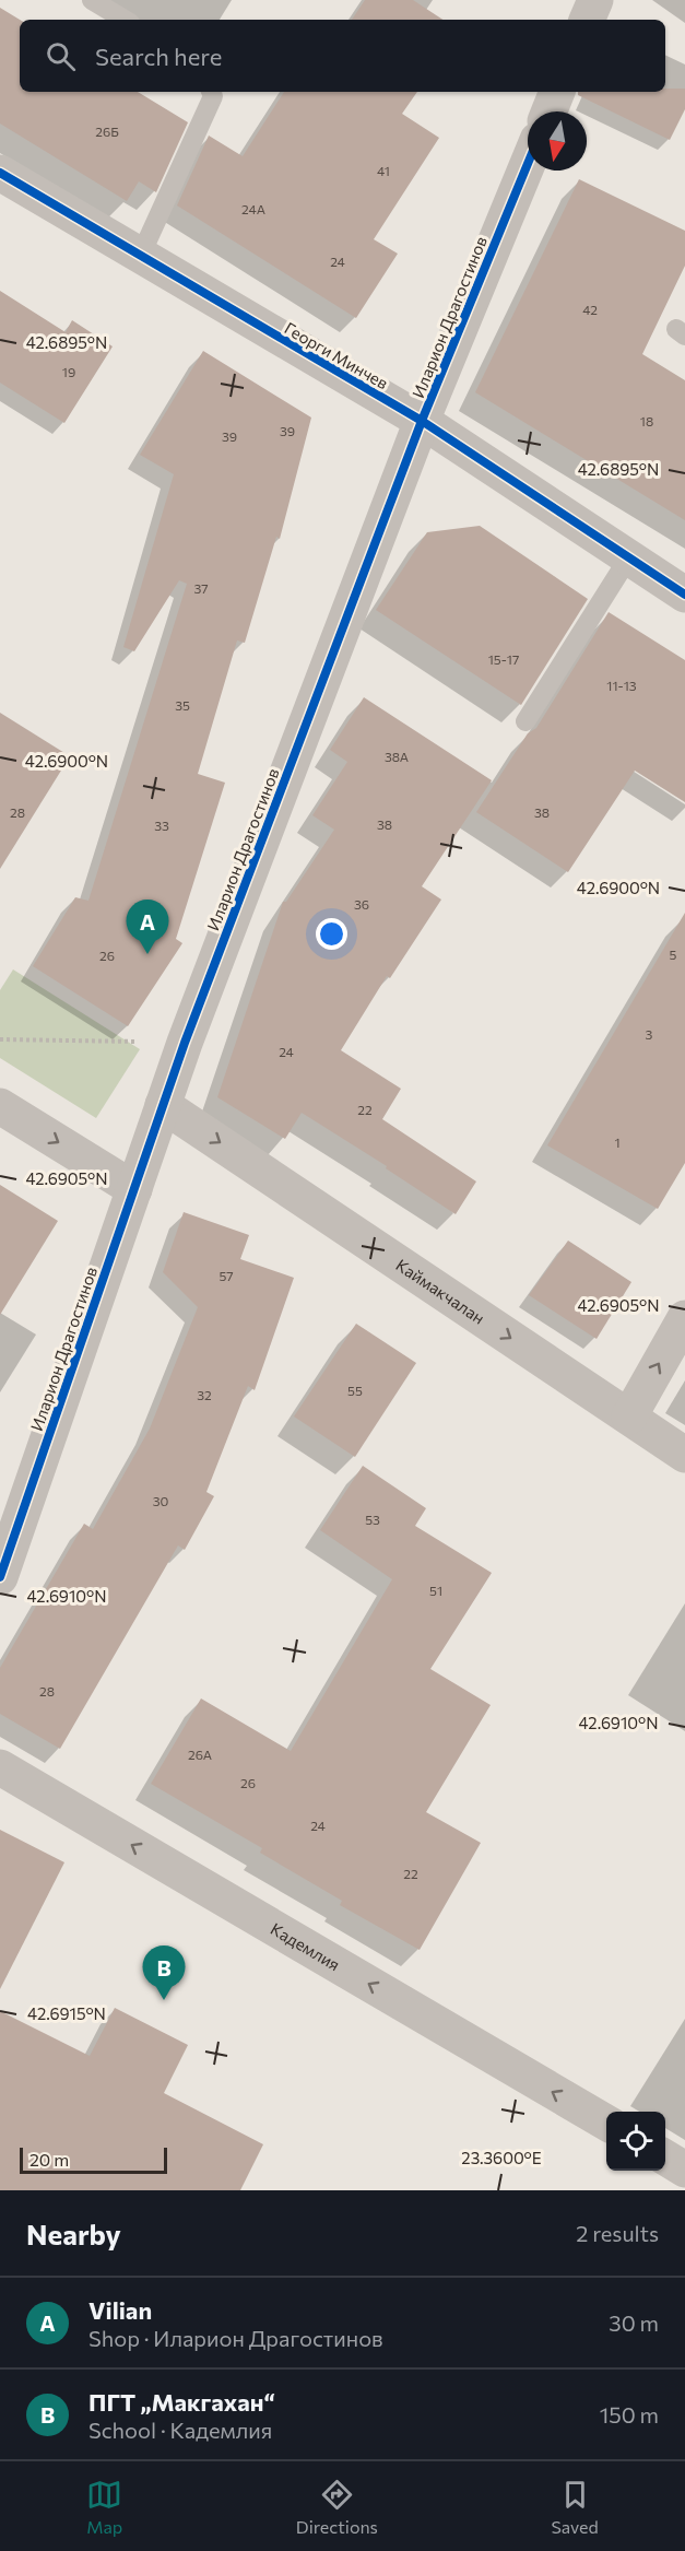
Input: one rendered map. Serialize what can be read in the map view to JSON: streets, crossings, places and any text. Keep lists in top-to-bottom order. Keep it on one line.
{"streets":{"street":["Иларион Драгостинов","Георги Минчев","Каймакчалан","Кадемлия"]},"crossings":[["Иларион Драгостинов","Георги Минчев"],["Иларион Драгостинов","Каймакчалан"]],"one_way":["Каймакчалан","Кадемлия"],"house_numbers":["26Б","41","24А","24","42","19","18","39","39","37","15-17","11-13","35","38А","28","38","38","33","36","5","26","3","24","22","1","57","55","32","30","53","51","28","26А","26","24","22"],"scale_bar":"20 m","north":"bottom","page":{"search":"Search here","pins":["A","B"],"scale":"20 m","heading":["Nearby","2 results"],"list":[{"mark":"A","name":"Vilian","note":"Shop · Иларион Драгостинов","value":"30 m"},{"mark":"B","name":"ПГТ „Макгахан“","note":"School · Кадемлия","value":"150 m"}],"nav":["Map","Directions","Saved"]},"coordinates":["42.6895°N","42.6900°N","42.6905°N","42.6910°N","42.6915°N","23.3600°E"]}
